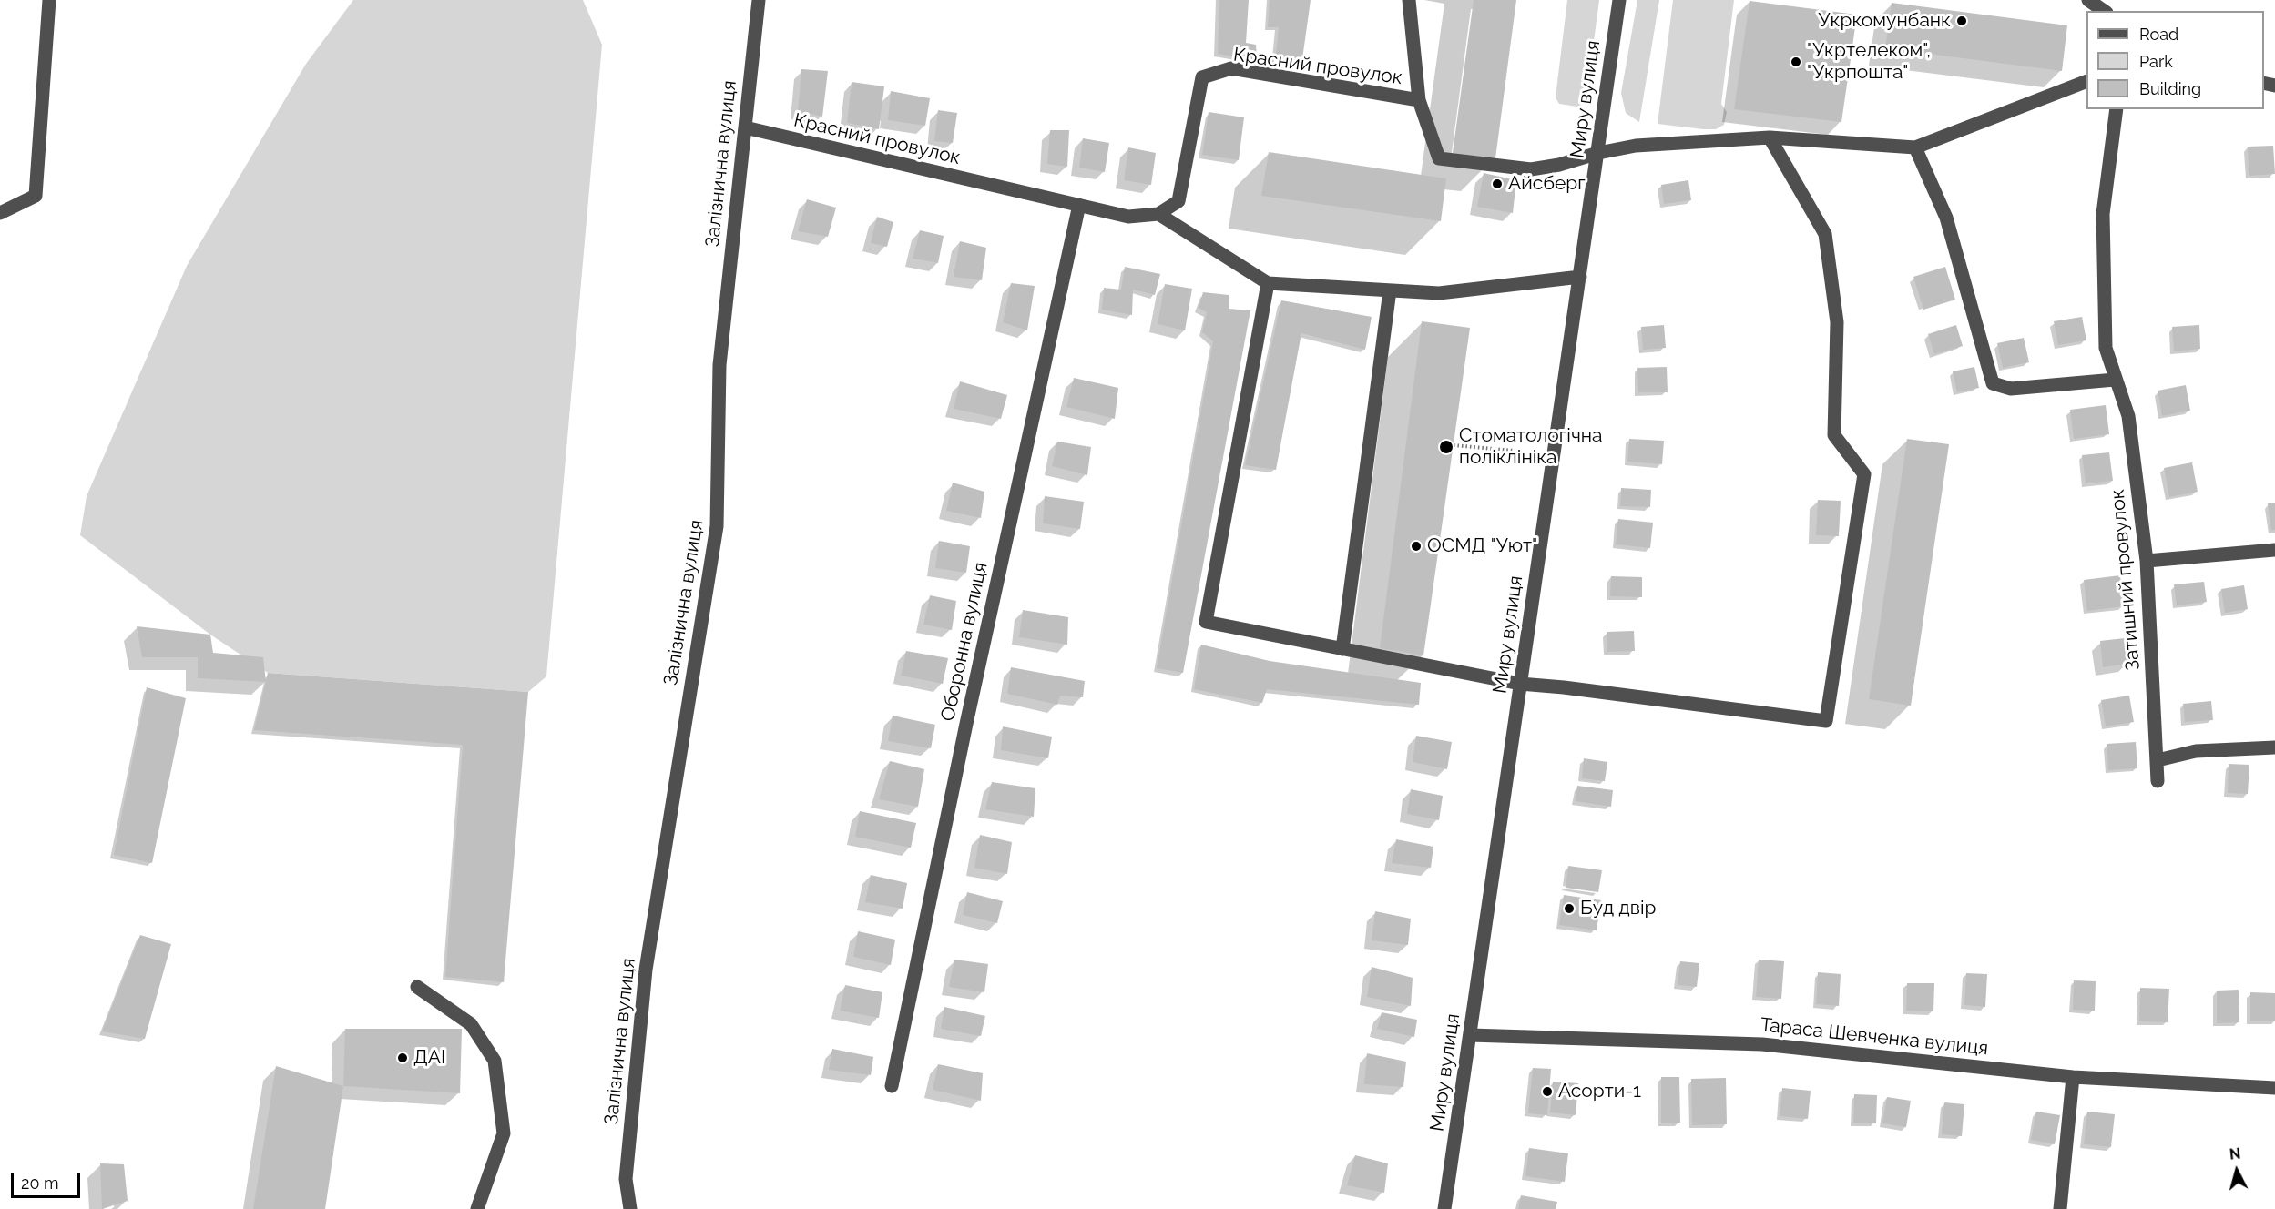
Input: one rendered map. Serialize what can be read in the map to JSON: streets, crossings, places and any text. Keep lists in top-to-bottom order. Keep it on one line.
{"streets":{"street":["Красний провулок","Миру вулиця","Залізнична вулиця","Затишний провулок","Оборонна вулиця","Тараса Шевченка вулиця"]},"crossings":[["Красний провулок","Миру вулиця"],["Красний провулок","Залізнична вулиця"],["Красний провулок","Оборонна вулиця"],["Миру вулиця","Тараса Шевченка вулиця"]],"places":["Укркомунбанк","\"Укртелеком\", \"Укрпошта\"","Айсберг","Стоматологічна поліклініка","ОСМД \"Уют\"","Буд двір","ДАІ","Асорти-1"],"legend":["Road","Park","Building"],"scale_bar":"20 m","north":"top"}
